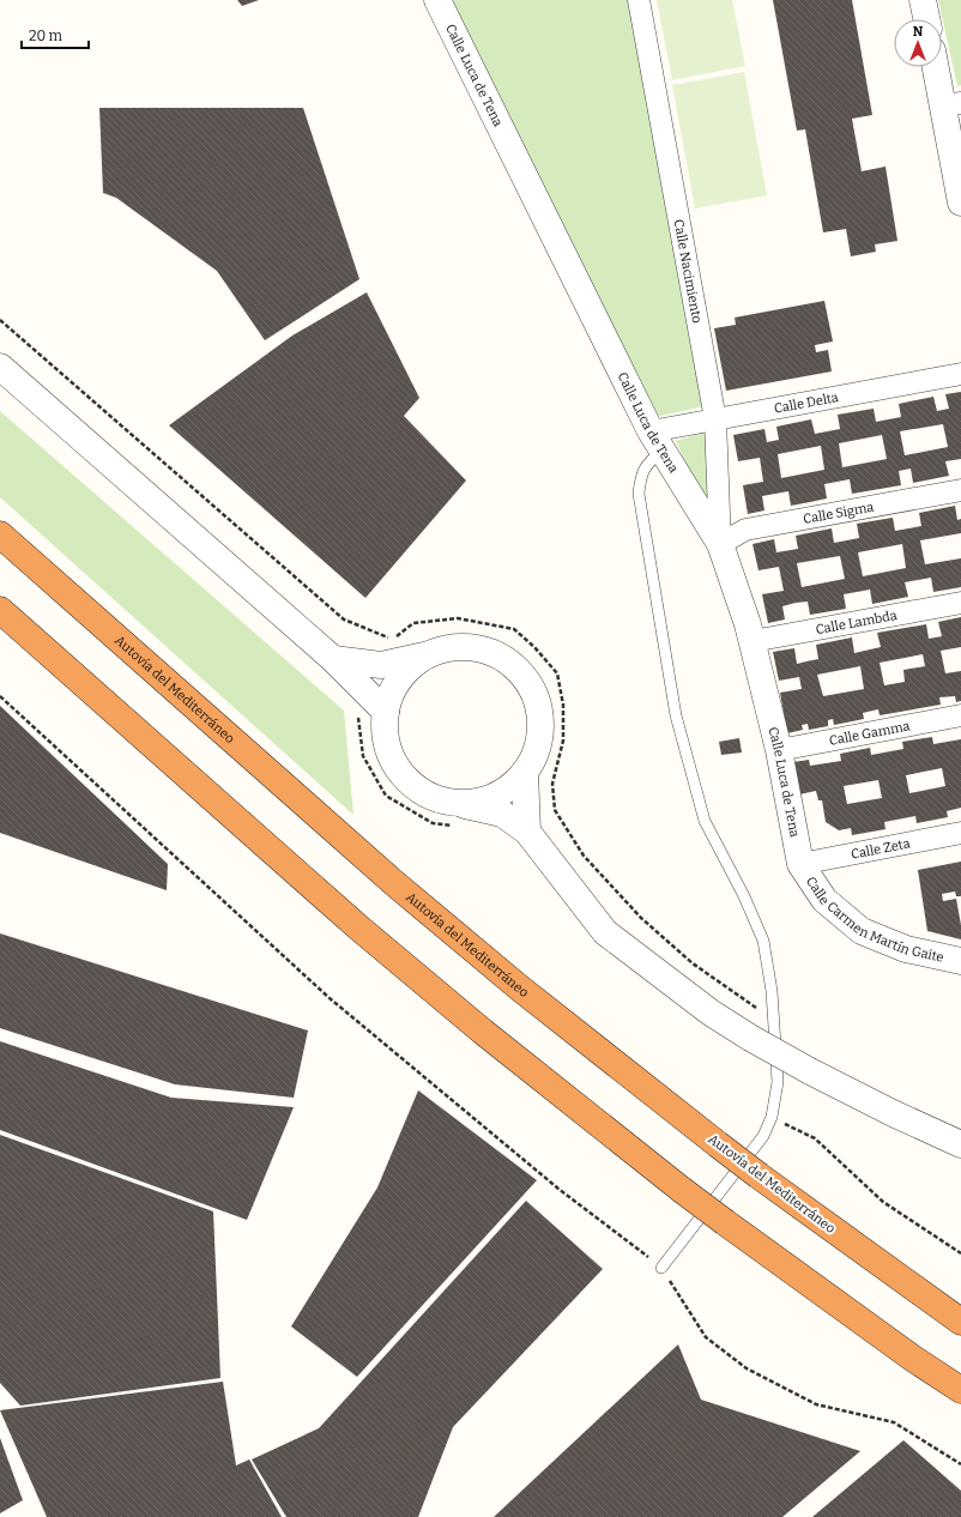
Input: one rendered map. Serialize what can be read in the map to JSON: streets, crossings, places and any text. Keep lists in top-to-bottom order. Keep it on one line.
{"streets":{"highway":["Autovía del Mediterráneo"],"street":["Calle Luca de Tena","Calle Nacimiento","Calle Delta","Calle Sigma","Calle Lambda","Calle Gamma","Calle Zeta","Calle Carmen Martín Gaite"]},"crossings":[["Calle Luca de Tena","Calle Nacimiento"],["Calle Luca de Tena","Calle Delta"],["Calle Luca de Tena","Calle Sigma"],["Calle Luca de Tena","Calle Lambda"],["Calle Luca de Tena","Calle Gamma"],["Calle Luca de Tena","Calle Zeta"],["Calle Luca de Tena","Calle Carmen Martín Gaite"],["Calle Nacimiento","Calle Delta"],["Calle Nacimiento","Calle Sigma"],["Calle Zeta","Calle Carmen Martín Gaite"]],"scale_bar":"20 m","north":"top"}
